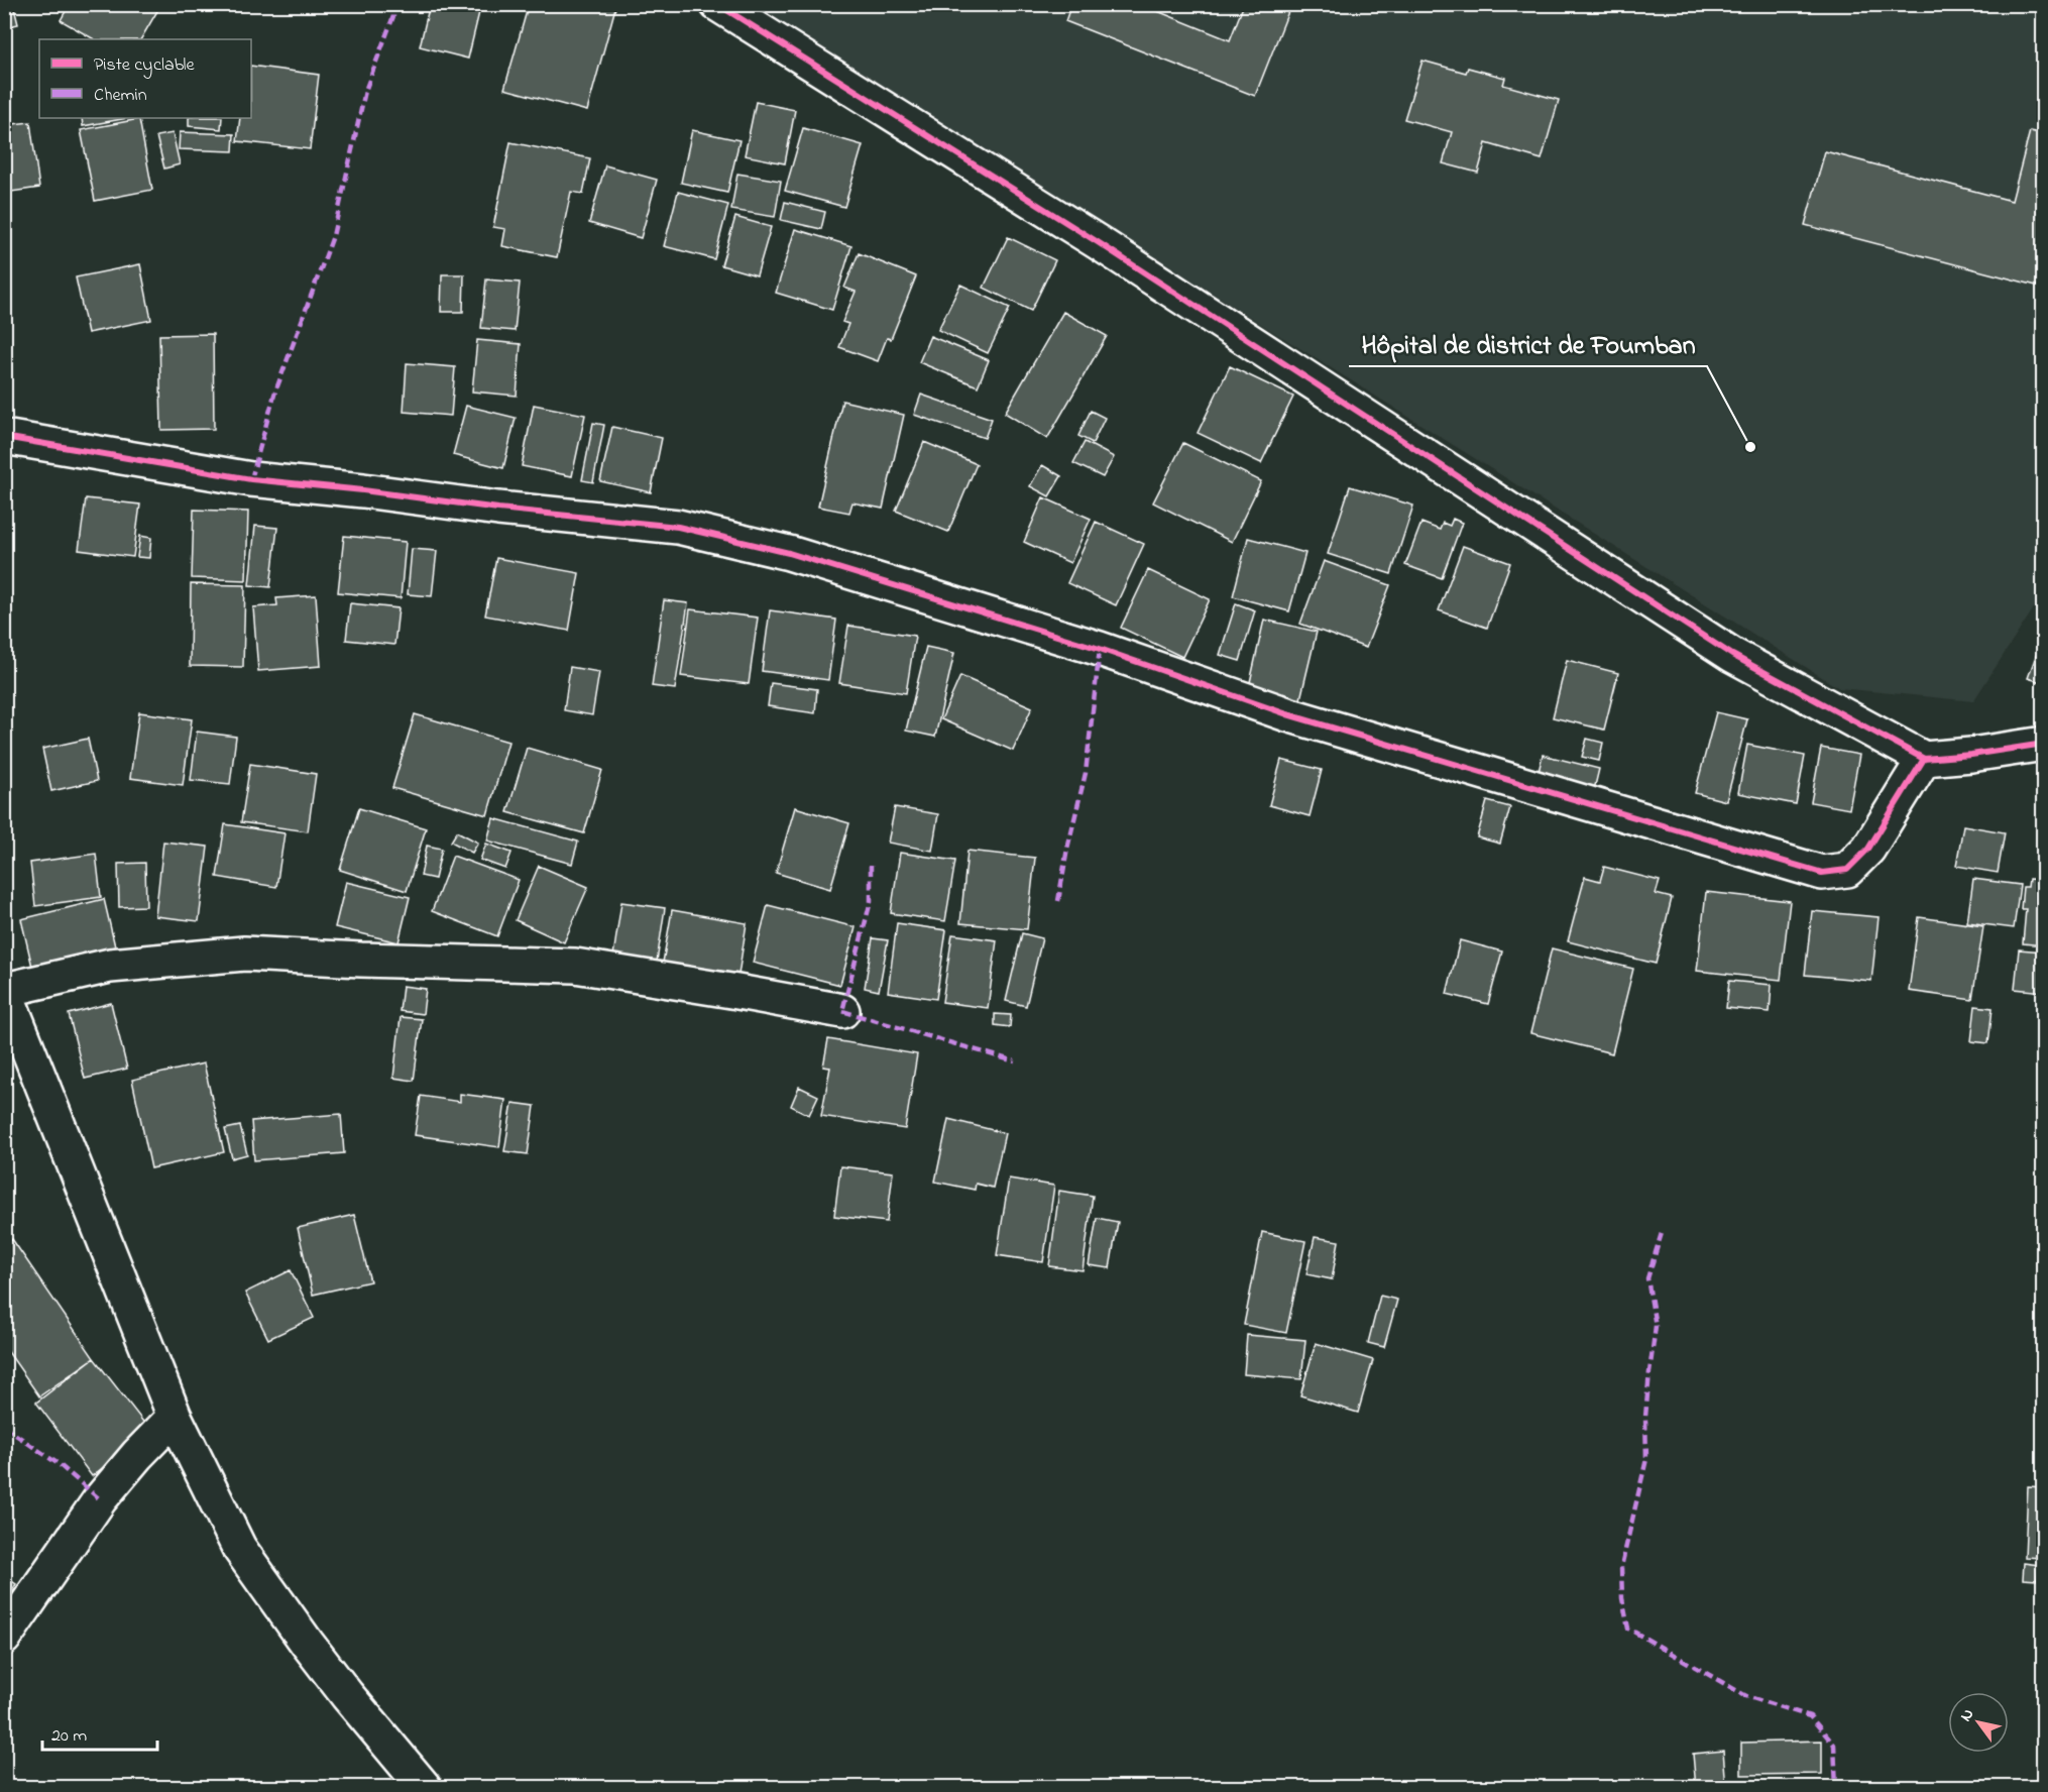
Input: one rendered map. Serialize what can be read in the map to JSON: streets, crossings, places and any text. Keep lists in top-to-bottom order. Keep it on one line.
{"places":["Hôpital de district de Foumban"],"legend":["Piste cyclable","Chemin"],"scale_bar":"20 m","north":"top left"}
